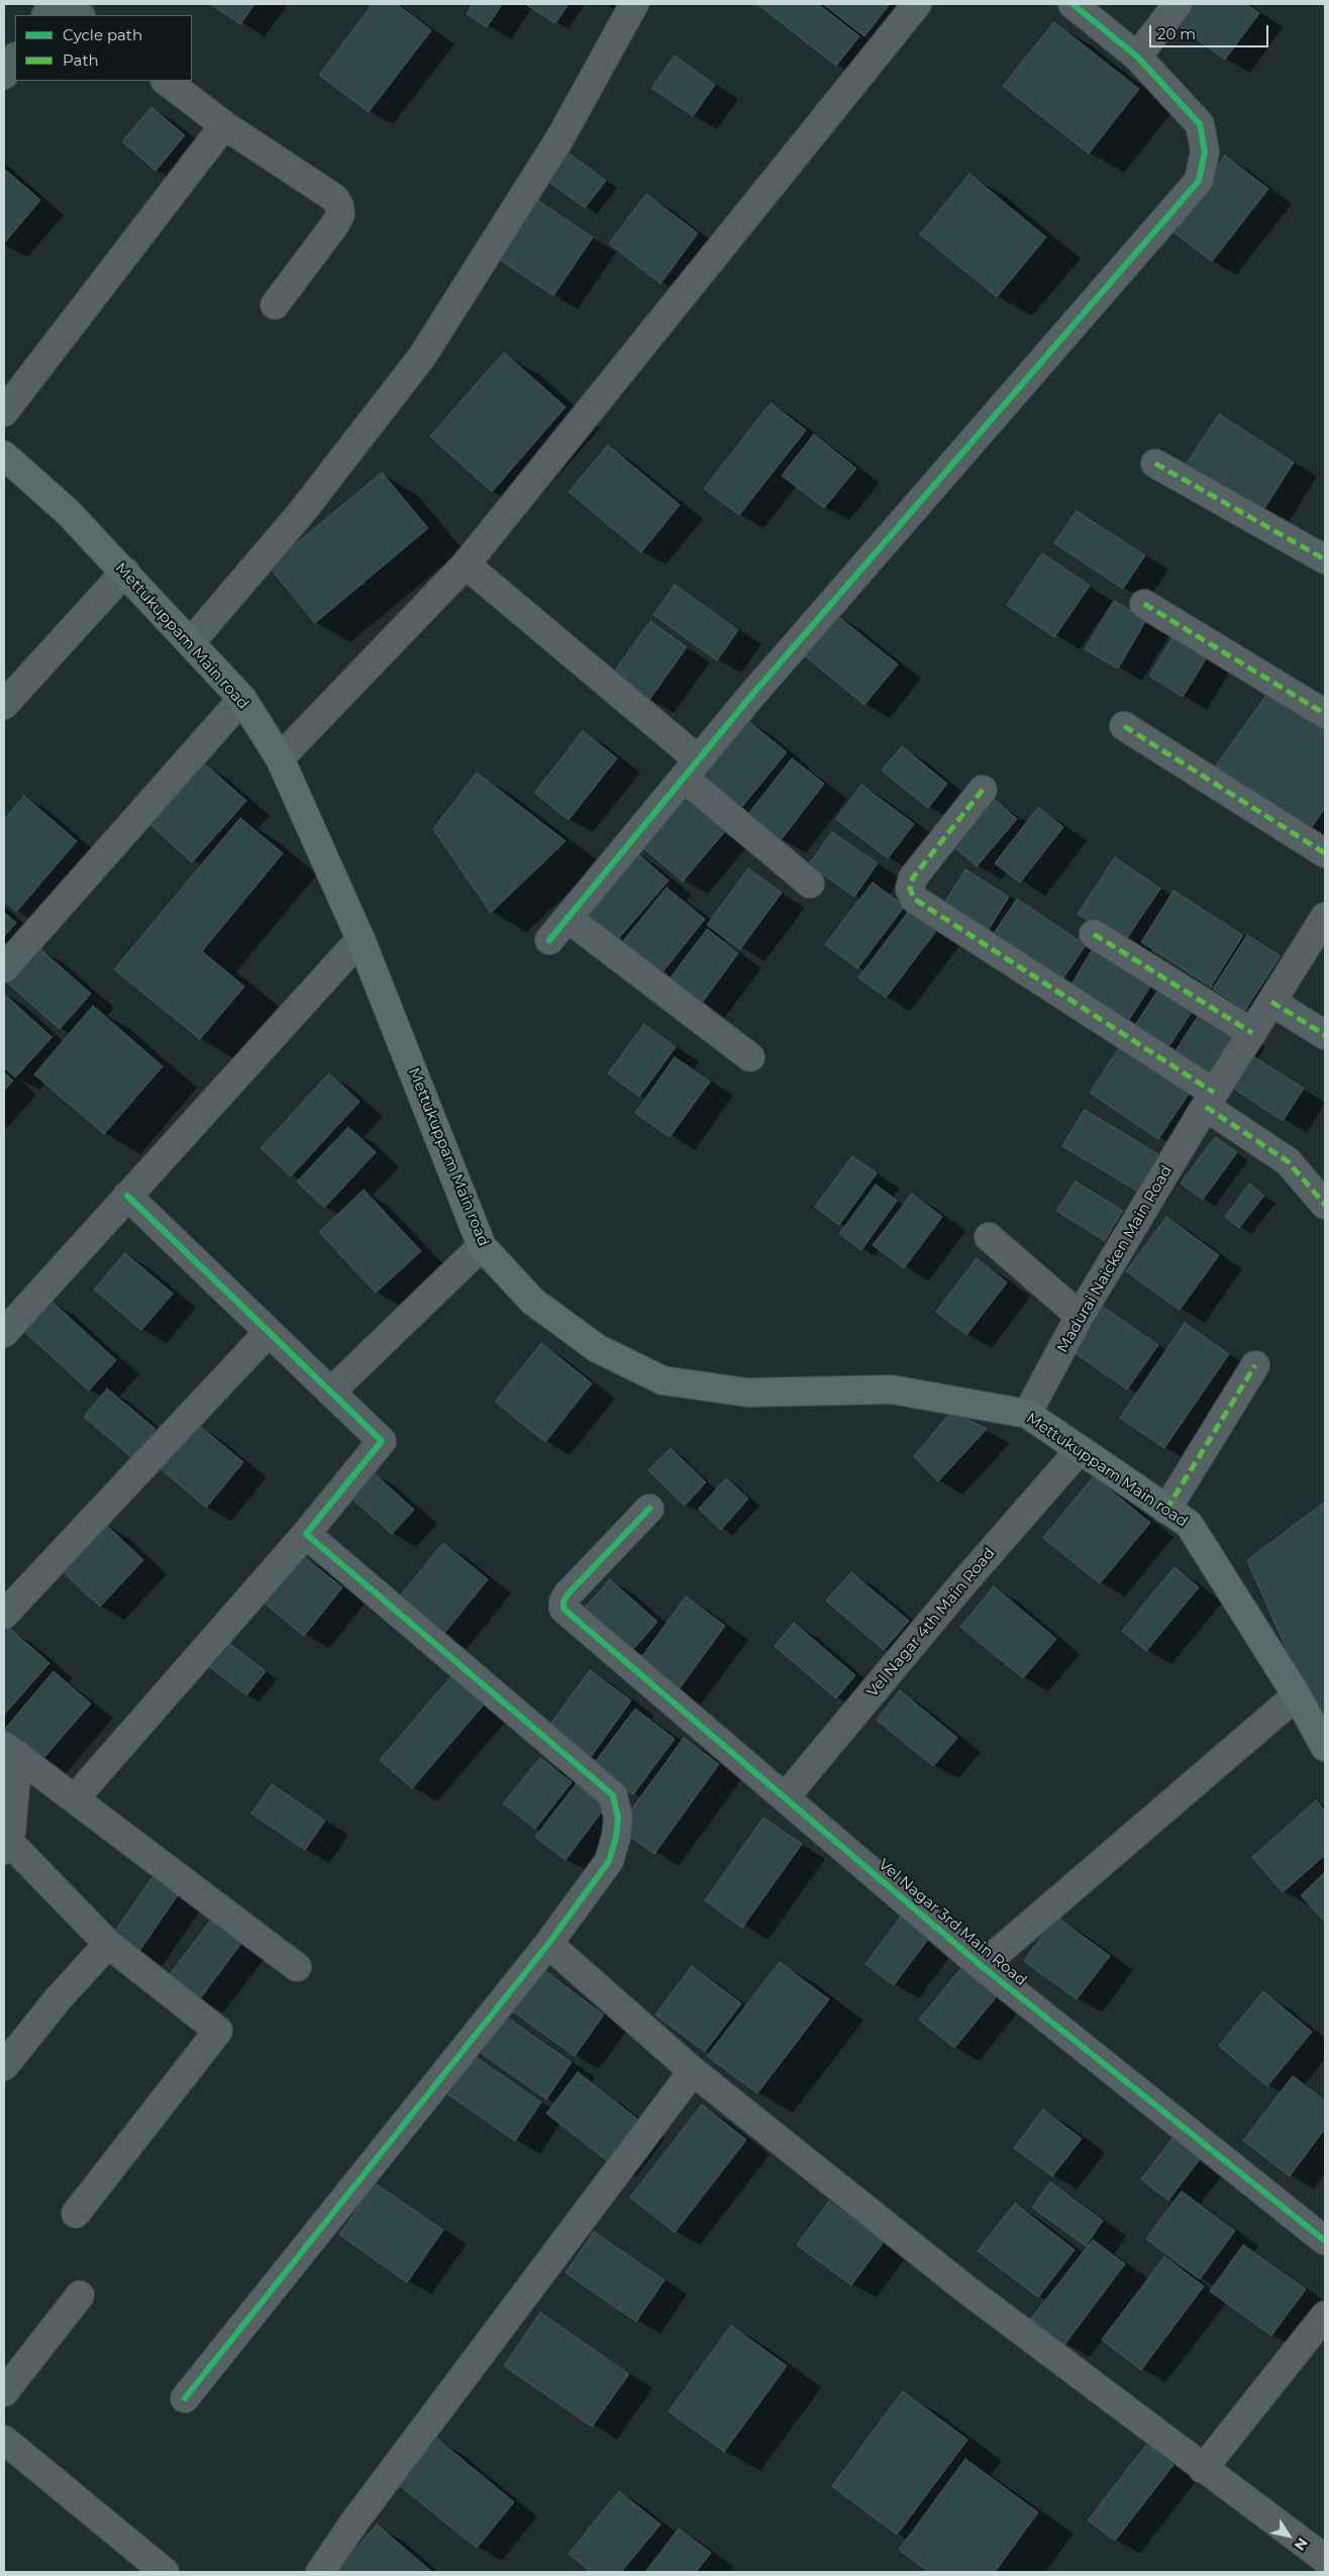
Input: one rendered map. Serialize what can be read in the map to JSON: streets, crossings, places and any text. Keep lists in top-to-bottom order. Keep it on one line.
{"streets":{"main road":["Mettukuppam Main road"],"street":["Madurai Naicken Main Road","Vel Nagar 4th Main Road","Vel Nagar 3rd Main Road"]},"crossings":[["Mettukuppam Main road","Madurai Naicken Main Road"],["Mettukuppam Main road","Vel Nagar 4th Main Road"],["Vel Nagar 4th Main Road","Vel Nagar 3rd Main Road"]],"legend":["Cycle path","Path"],"scale_bar":"20 m","north":"bottom right"}
